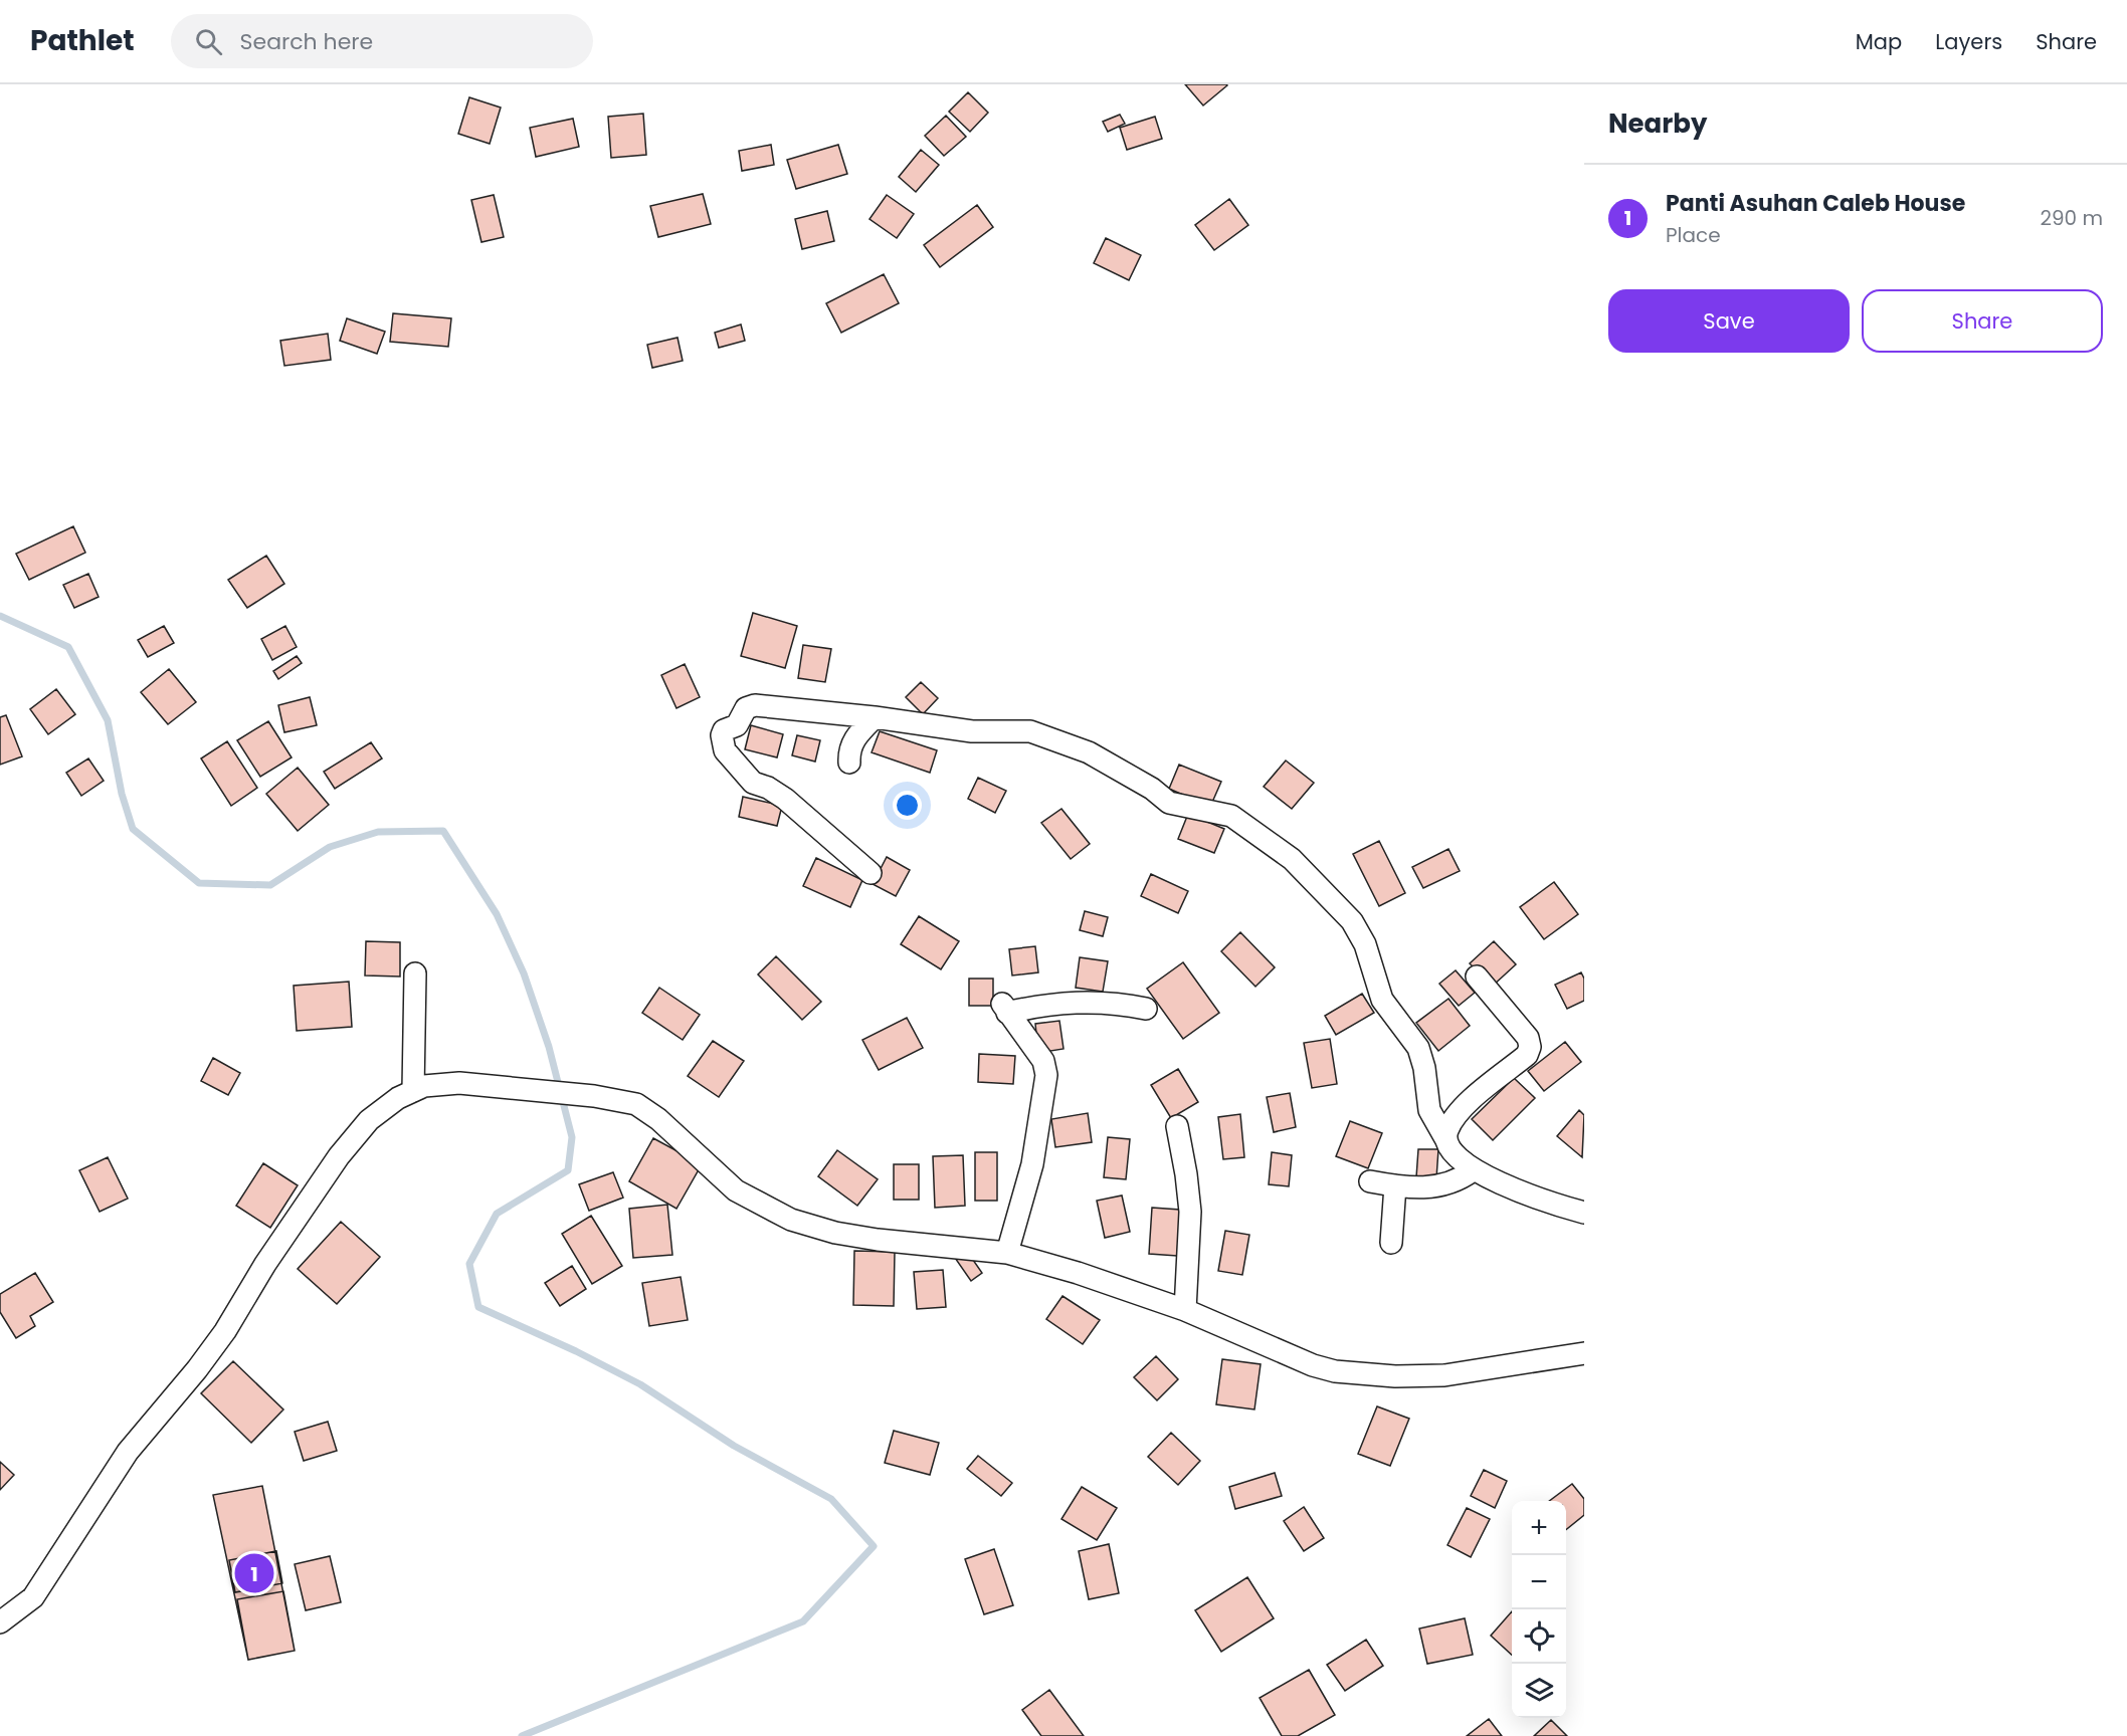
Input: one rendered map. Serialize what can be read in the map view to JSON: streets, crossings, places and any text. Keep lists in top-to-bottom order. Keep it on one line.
{"page":{"header":"Pathlet","search":"Search here","nav":["Map","Layers","Share"],"heading":"Nearby","list":[{"mark":"1","name":"Panti Asuhan Caleb House","note":"Place","value":"290 m"}],"buttons":["Save","Share"],"map_buttons":["+","−"],"pins":"1"}}
